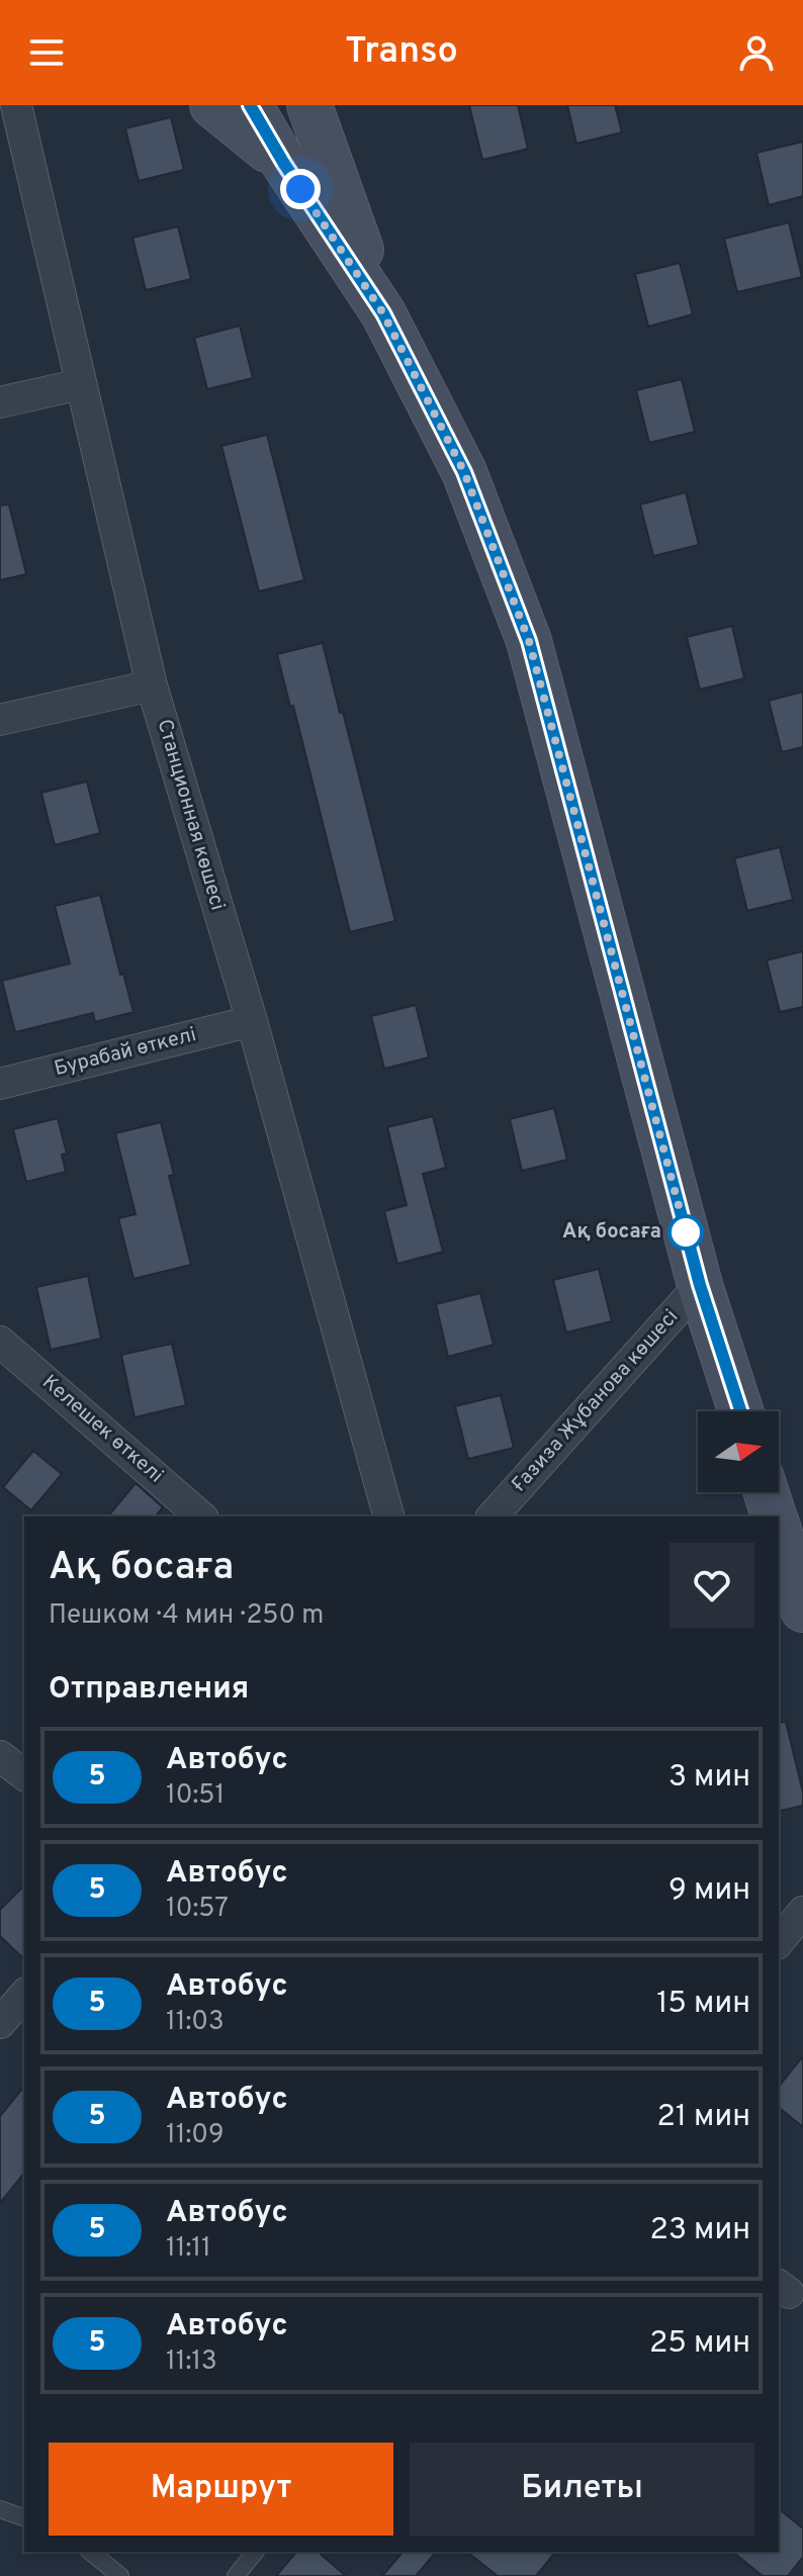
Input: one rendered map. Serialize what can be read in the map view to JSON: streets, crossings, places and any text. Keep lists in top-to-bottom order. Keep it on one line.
{"streets":{"street":["Станционная көшесі","Бурабай өткелі","Ғазиза Жұбанова көшесі","Келешек өткелі"]},"crossings":[["Станционная көшесі","Бурабай өткелі"]],"places":["Ақ босаға"],"lines":["bus line 5"],"north":"right","page":{"header":"Transo","heading":[["Ақ босаға","Пешком · 4 мин · 250 m"],"Отправления"],"list":[{"mark":"5","name":"Автобус","note":"10:51","value":"3 мин"},{"mark":"5","name":"Автобус","note":"10:57","value":"9 мин"},{"mark":"5","name":"Автобус","note":"11:03","value":"15 мин"},{"mark":"5","name":"Автобус","note":"11:09","value":"21 мин"},{"mark":"5","name":"Автобус","note":"11:11","value":"23 мин"},{"mark":"5","name":"Автобус","note":"11:13","value":"25 мин"}],"buttons":["Маршрут","Билеты"]}}
